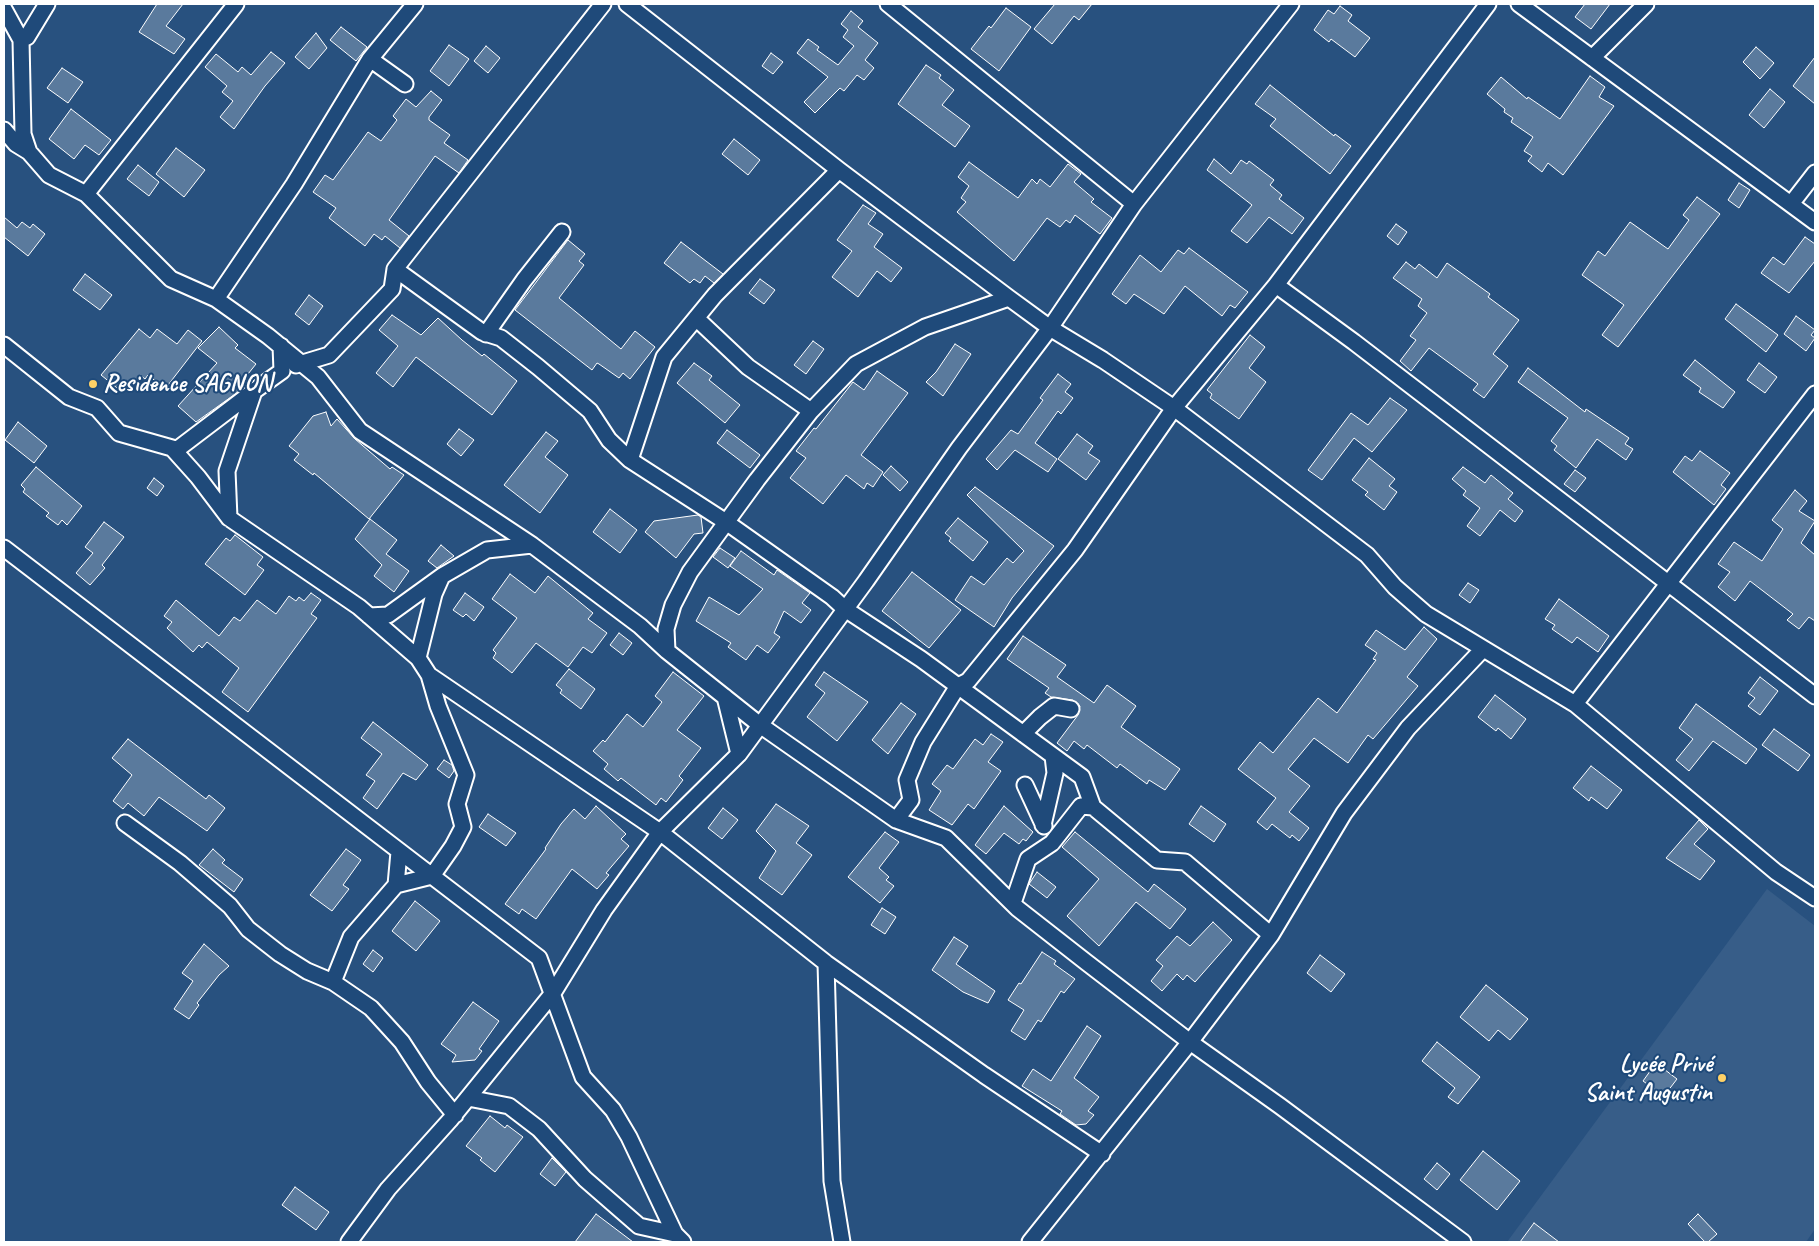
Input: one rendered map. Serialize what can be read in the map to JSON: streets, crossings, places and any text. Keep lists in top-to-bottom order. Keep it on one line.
{"places":["Residence SAGNON","Lycée Privé Saint Augustin"]}
